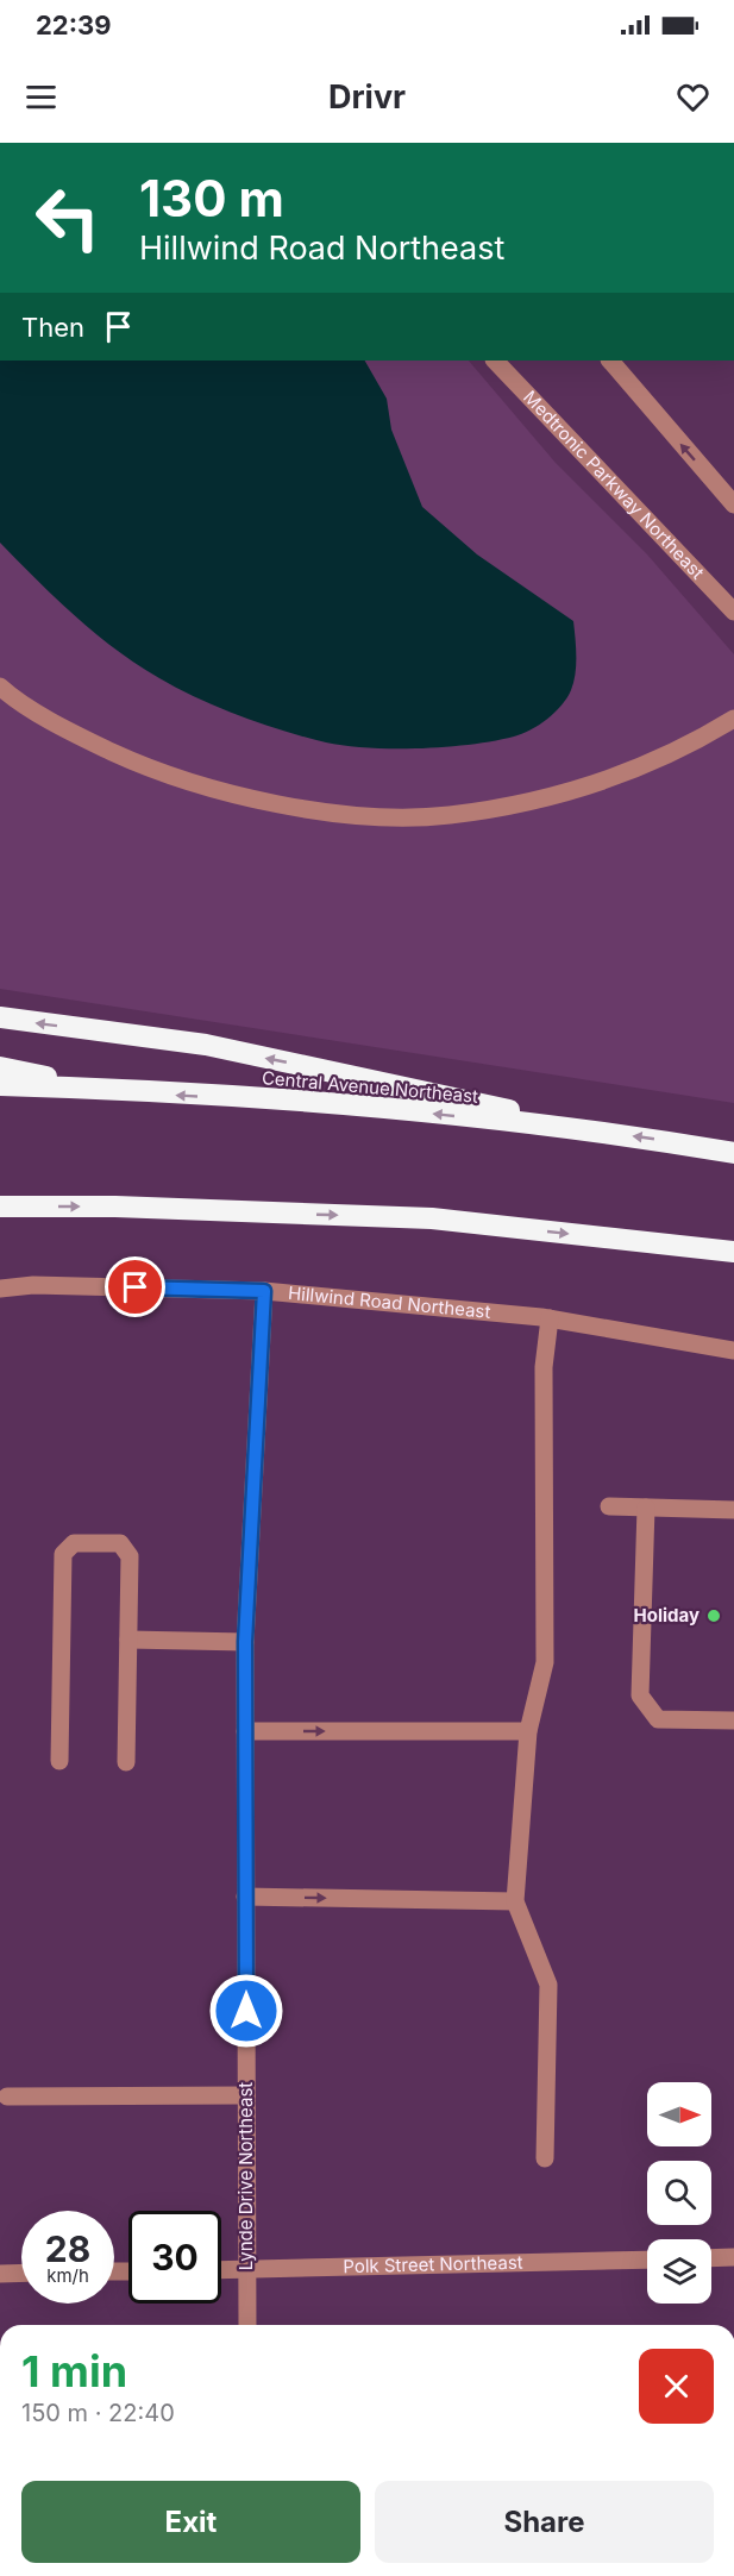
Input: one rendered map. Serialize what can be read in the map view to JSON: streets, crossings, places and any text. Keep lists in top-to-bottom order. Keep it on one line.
{"streets":{"highway":["Central Avenue Northeast"],"street":["Medtronic Parkway Northeast","Hillwind Road Northeast","Lynde Drive Northeast","Polk Street Northeast"]},"crossings":[["Hillwind Road Northeast","Lynde Drive Northeast"],["Lynde Drive Northeast","Polk Street Northeast"]],"places":["Holiday"],"north":"right","page":{"status":"22:39","header":"Drivr","turn":["130 m","Hillwind Road Northeast"],"then":"Then","speed":"28 km/h","limit":"30","heading":["1 min","150 m · 22:40"],"buttons":["Exit","Share"]}}
